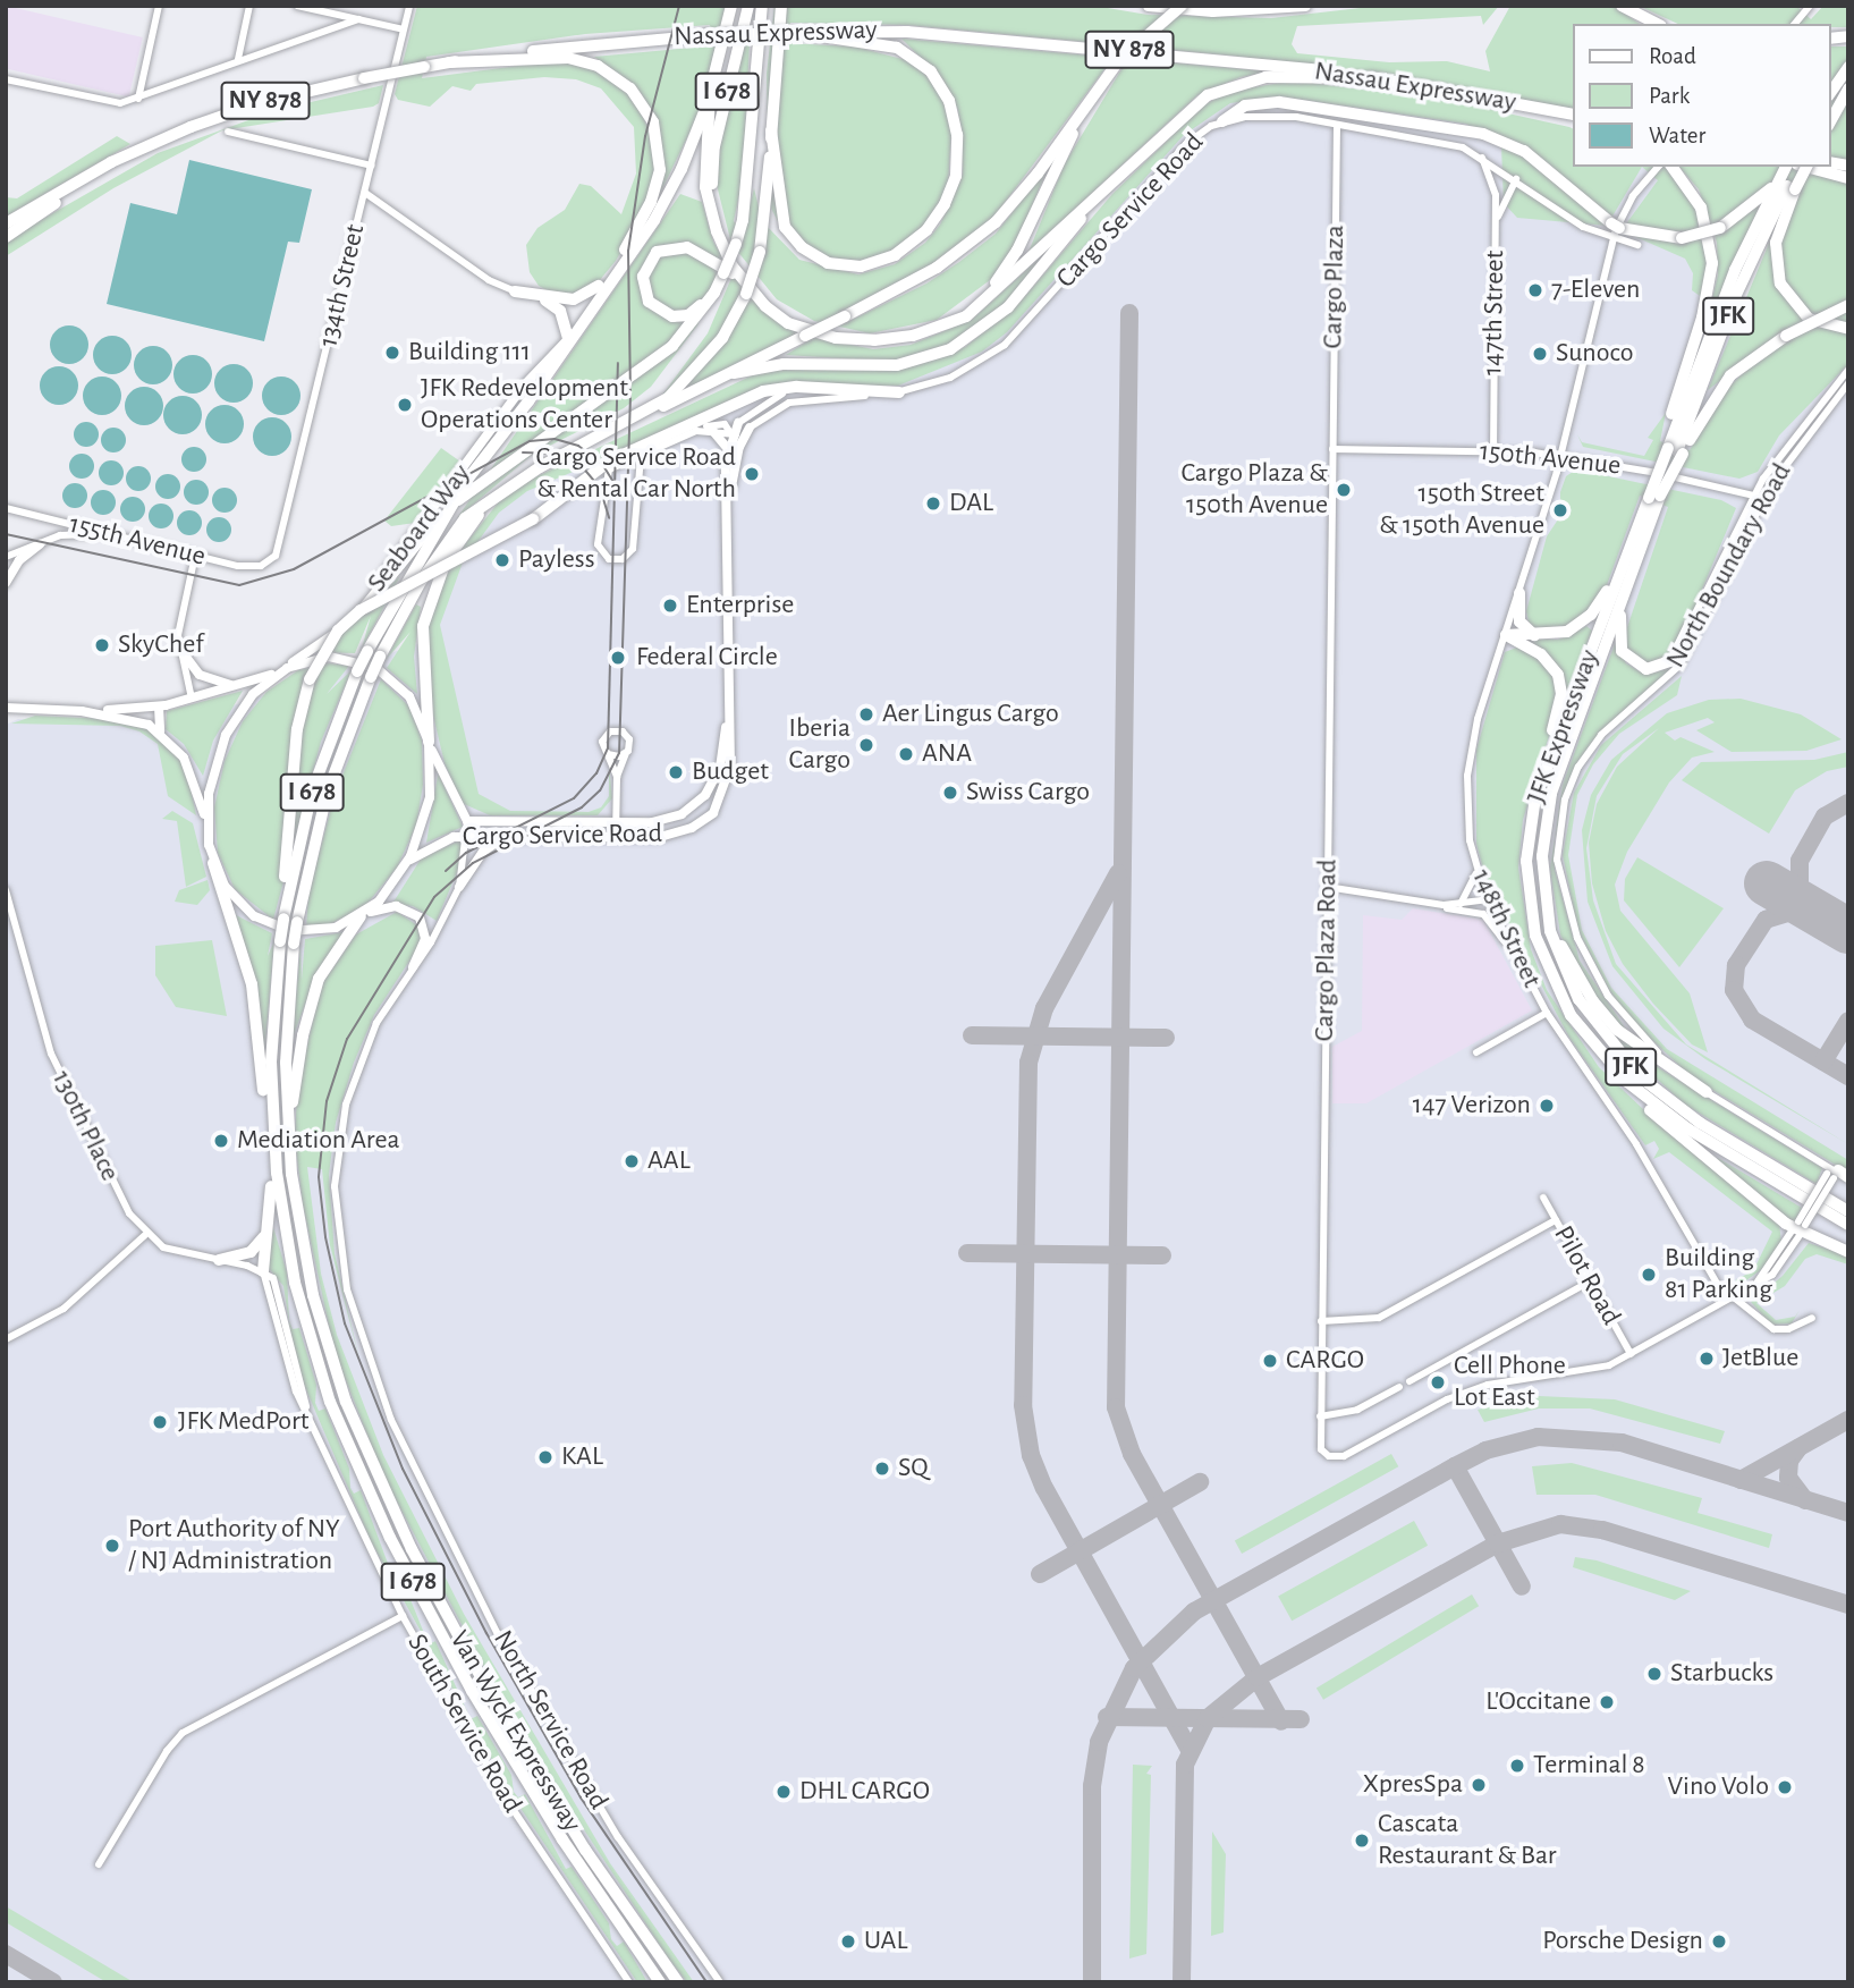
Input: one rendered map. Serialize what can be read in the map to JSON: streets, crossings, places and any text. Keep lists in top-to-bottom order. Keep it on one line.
{"streets":{"highway":["Nassau Expressway","NY 878","I 678","JFK","JFK Expressway","Van Wyck Expressway"],"street":["Cargo Service Road","134th Street","Cargo Plaza","147th Street","150th Avenue","Seaboard Way","155th Avenue","North Boundary Road","148th Street","Cargo Plaza Road","130th Place","Pilot Road","North Service Road","South Service Road"]},"crossings":[["I 678","Van Wyck Expressway"],["Cargo Service Road","Cargo Plaza"],["Cargo Service Road","147th Street"],["Cargo Service Road","Seaboard Way"],["Cargo Service Road","148th Street"],["Cargo Service Road","North Service Road"],["134th Street","155th Avenue"],["Cargo Plaza","150th Avenue"],["Cargo Plaza","Cargo Plaza Road"],["147th Street","150th Avenue"],["150th Avenue","North Boundary Road"],["150th Avenue","148th Street"],["150th Avenue","Cargo Plaza Road"],["Seaboard Way","Van Wyck Expressway"],["Cargo Plaza Road","Pilot Road"]],"places":["7-Eleven","Building 111","Sunoco","JFK Redevelopment Operations Center","Cargo Service Road & Rental Car North","Cargo Plaza & 150th Avenue","DAL","150th Street & 150th Avenue","Payless","Enterprise","SkyChef","Federal Circle","Aer Lingus Cargo","Iberia Cargo","ANA","Budget","Swiss Cargo","147 Verizon","Mediation Area","AAL","Building 81 Parking","JetBlue","CARGO","Cell Phone Lot East","JFK MedPort","KAL","SQ","Port Authority of NY / NJ Administration","Starbucks","L'Occitane","Terminal 8","XpresSpa","Vino Volo","DHL CARGO","Cascata Restaurant & Bar","UAL","Porsche Design"],"legend":["Road","Park","Water"]}
